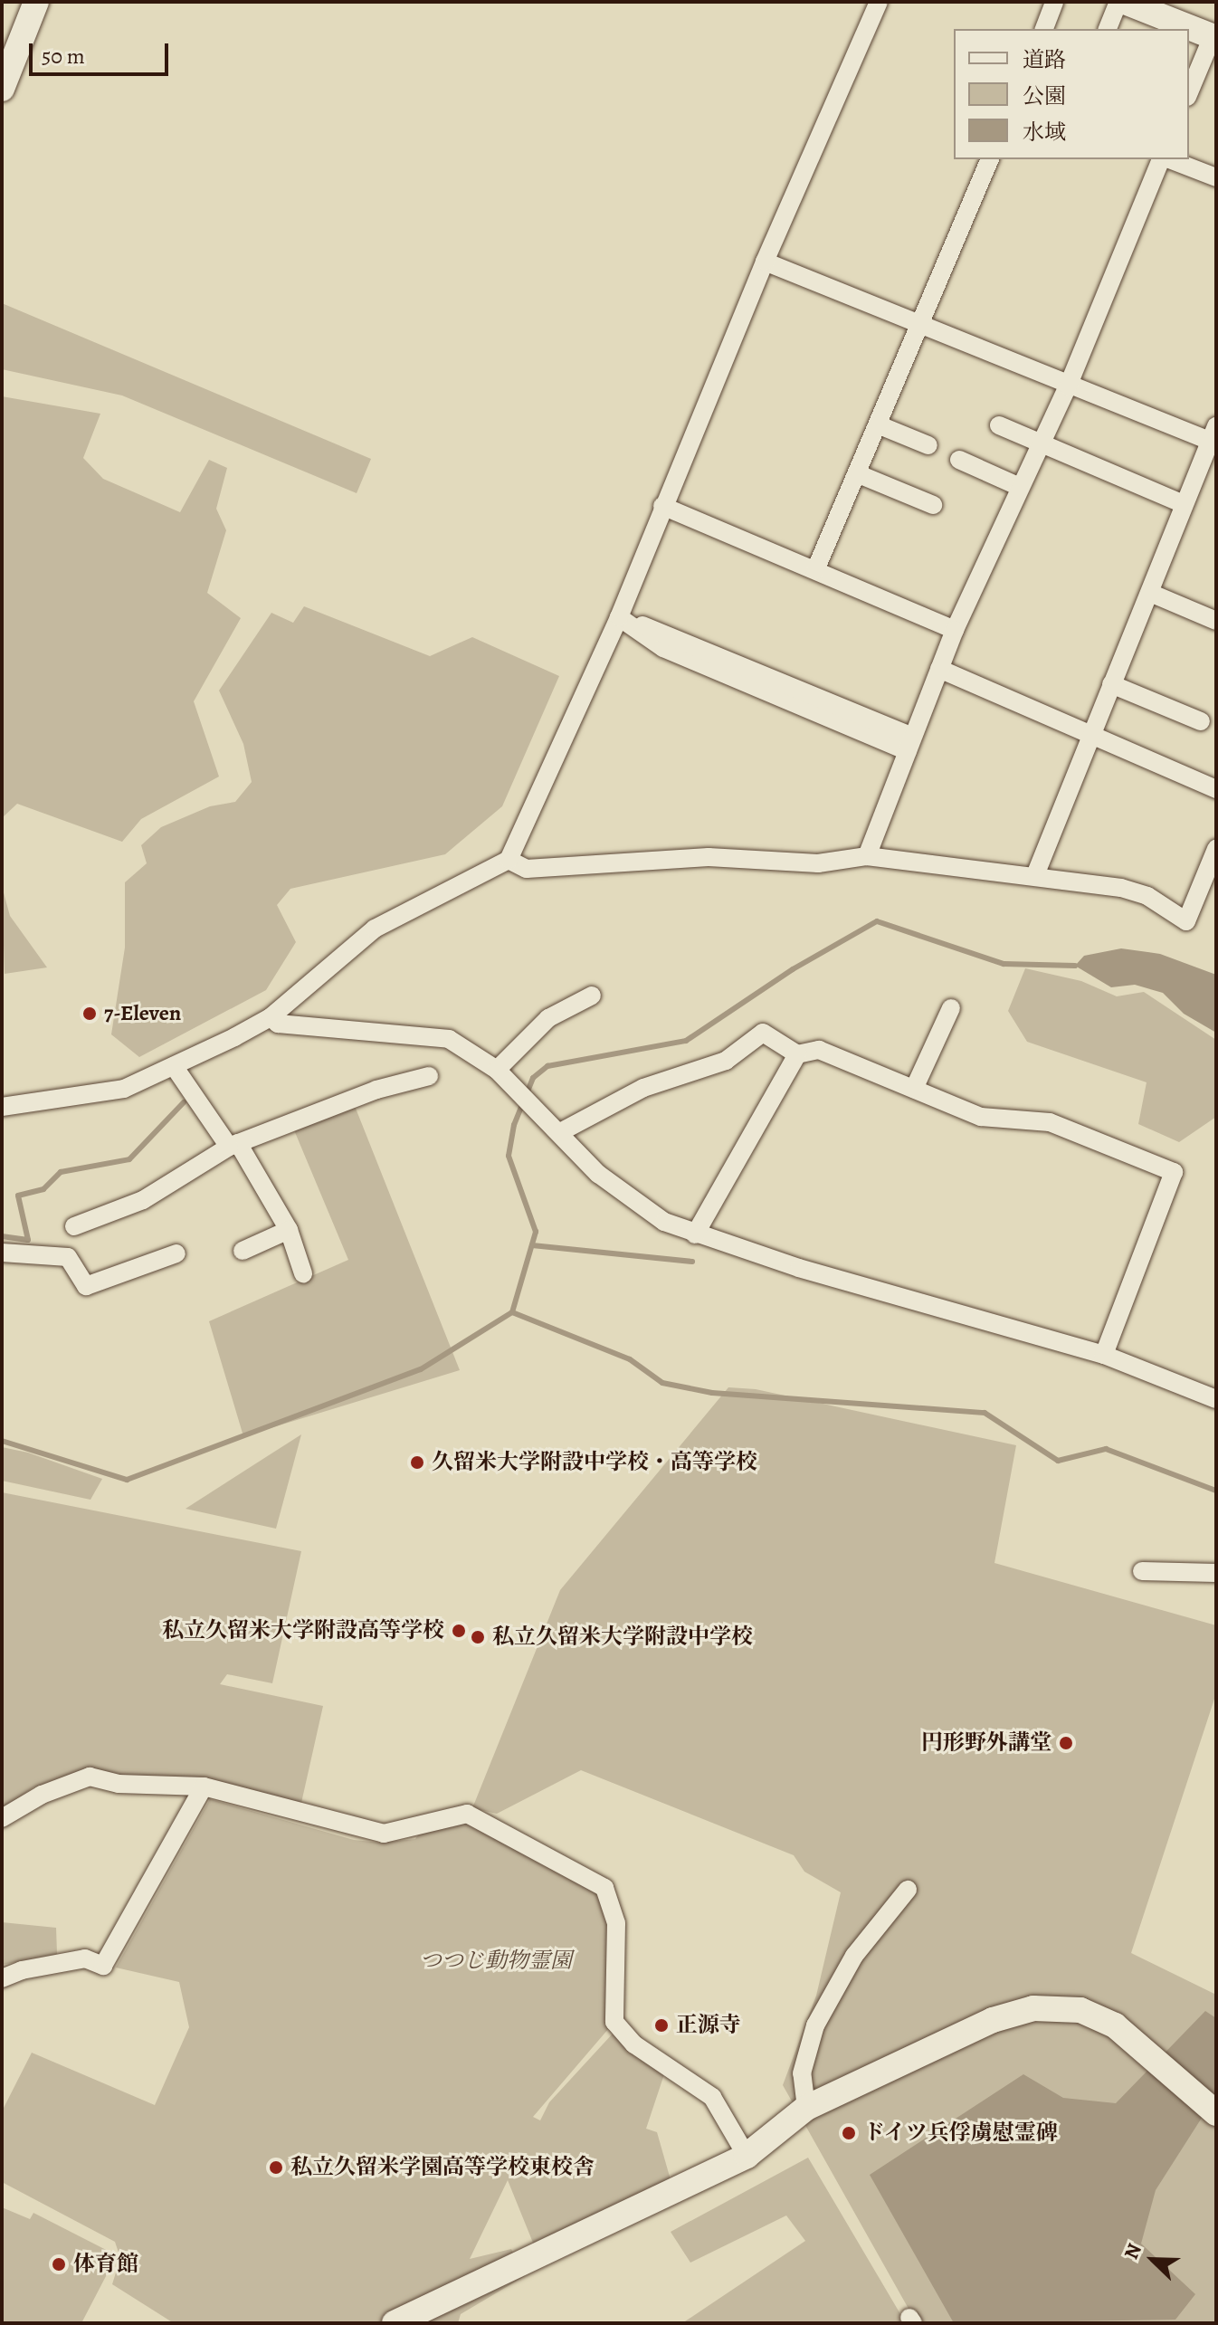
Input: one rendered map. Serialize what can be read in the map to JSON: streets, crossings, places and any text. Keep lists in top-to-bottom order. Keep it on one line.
{"parks":["つつじ動物霊園"],"places":["7-Eleven","久留米大学附設中学校・高等学校","私立久留米大学附設高等学校","私立久留米大学附設中学校","円形野外講堂","正源寺","ドイツ兵俘虜慰霊碑","私立久留米学園高等学校東校舎","体育館"],"legend":["道路","公園","水域"],"scale_bar":"50 m","north":"top left"}
